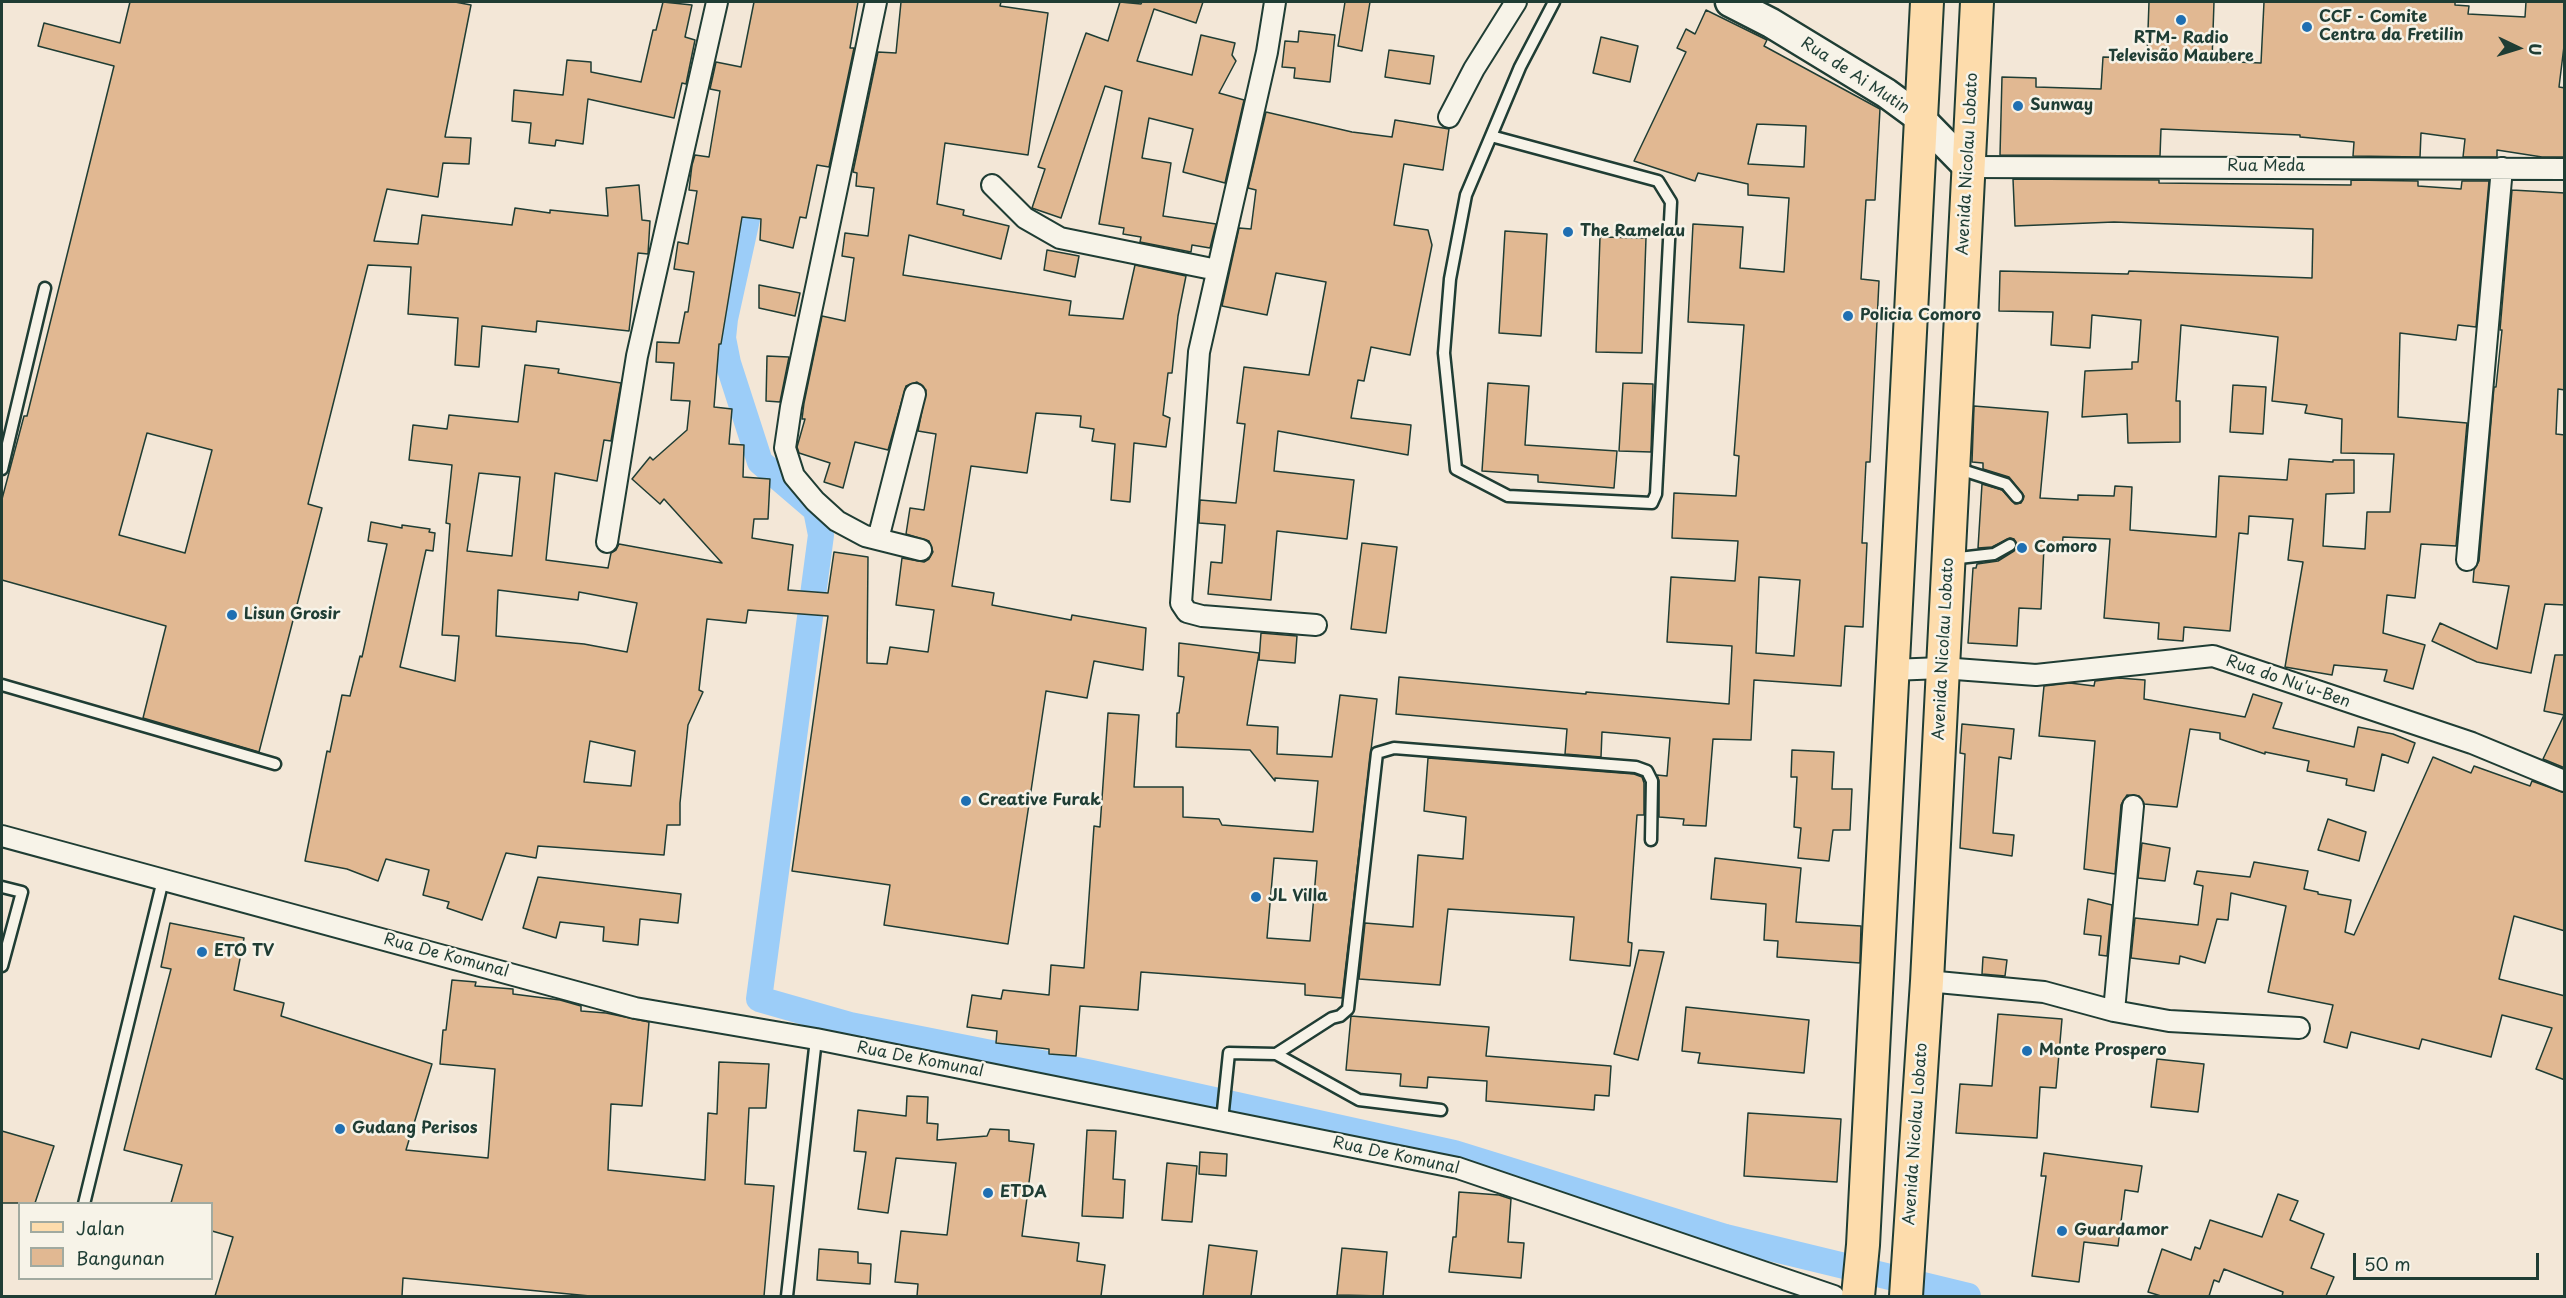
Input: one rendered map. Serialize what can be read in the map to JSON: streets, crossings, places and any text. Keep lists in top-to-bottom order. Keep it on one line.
{"streets":{"main road":["Avenida Nicolau Lobato"],"street":["Rua de Ai Mutin","Rua Meda","Rua do Nu'u-Ben","Rua De Komunal"]},"crossings":[["Rua de Ai Mutin","Avenida Nicolau Lobato"],["Rua de Ai Mutin","Rua Meda"],["Avenida Nicolau Lobato","Rua Meda"],["Avenida Nicolau Lobato","Rua do Nu'u-Ben"]],"places":["RTM- Radio Televisão Maubere","CCF - Comite Centra da Fretilin","Sunway","The Ramelau","Policia Comoro","Comoro","Lisun Grosir","Creative Furak","JL Villa","ETO TV","Monte Prospero","Gudang Perisos","ETDA","Guardamor"],"legend":["Jalan","Bangunan"],"scale_bar":"50 m","north":"right"}
